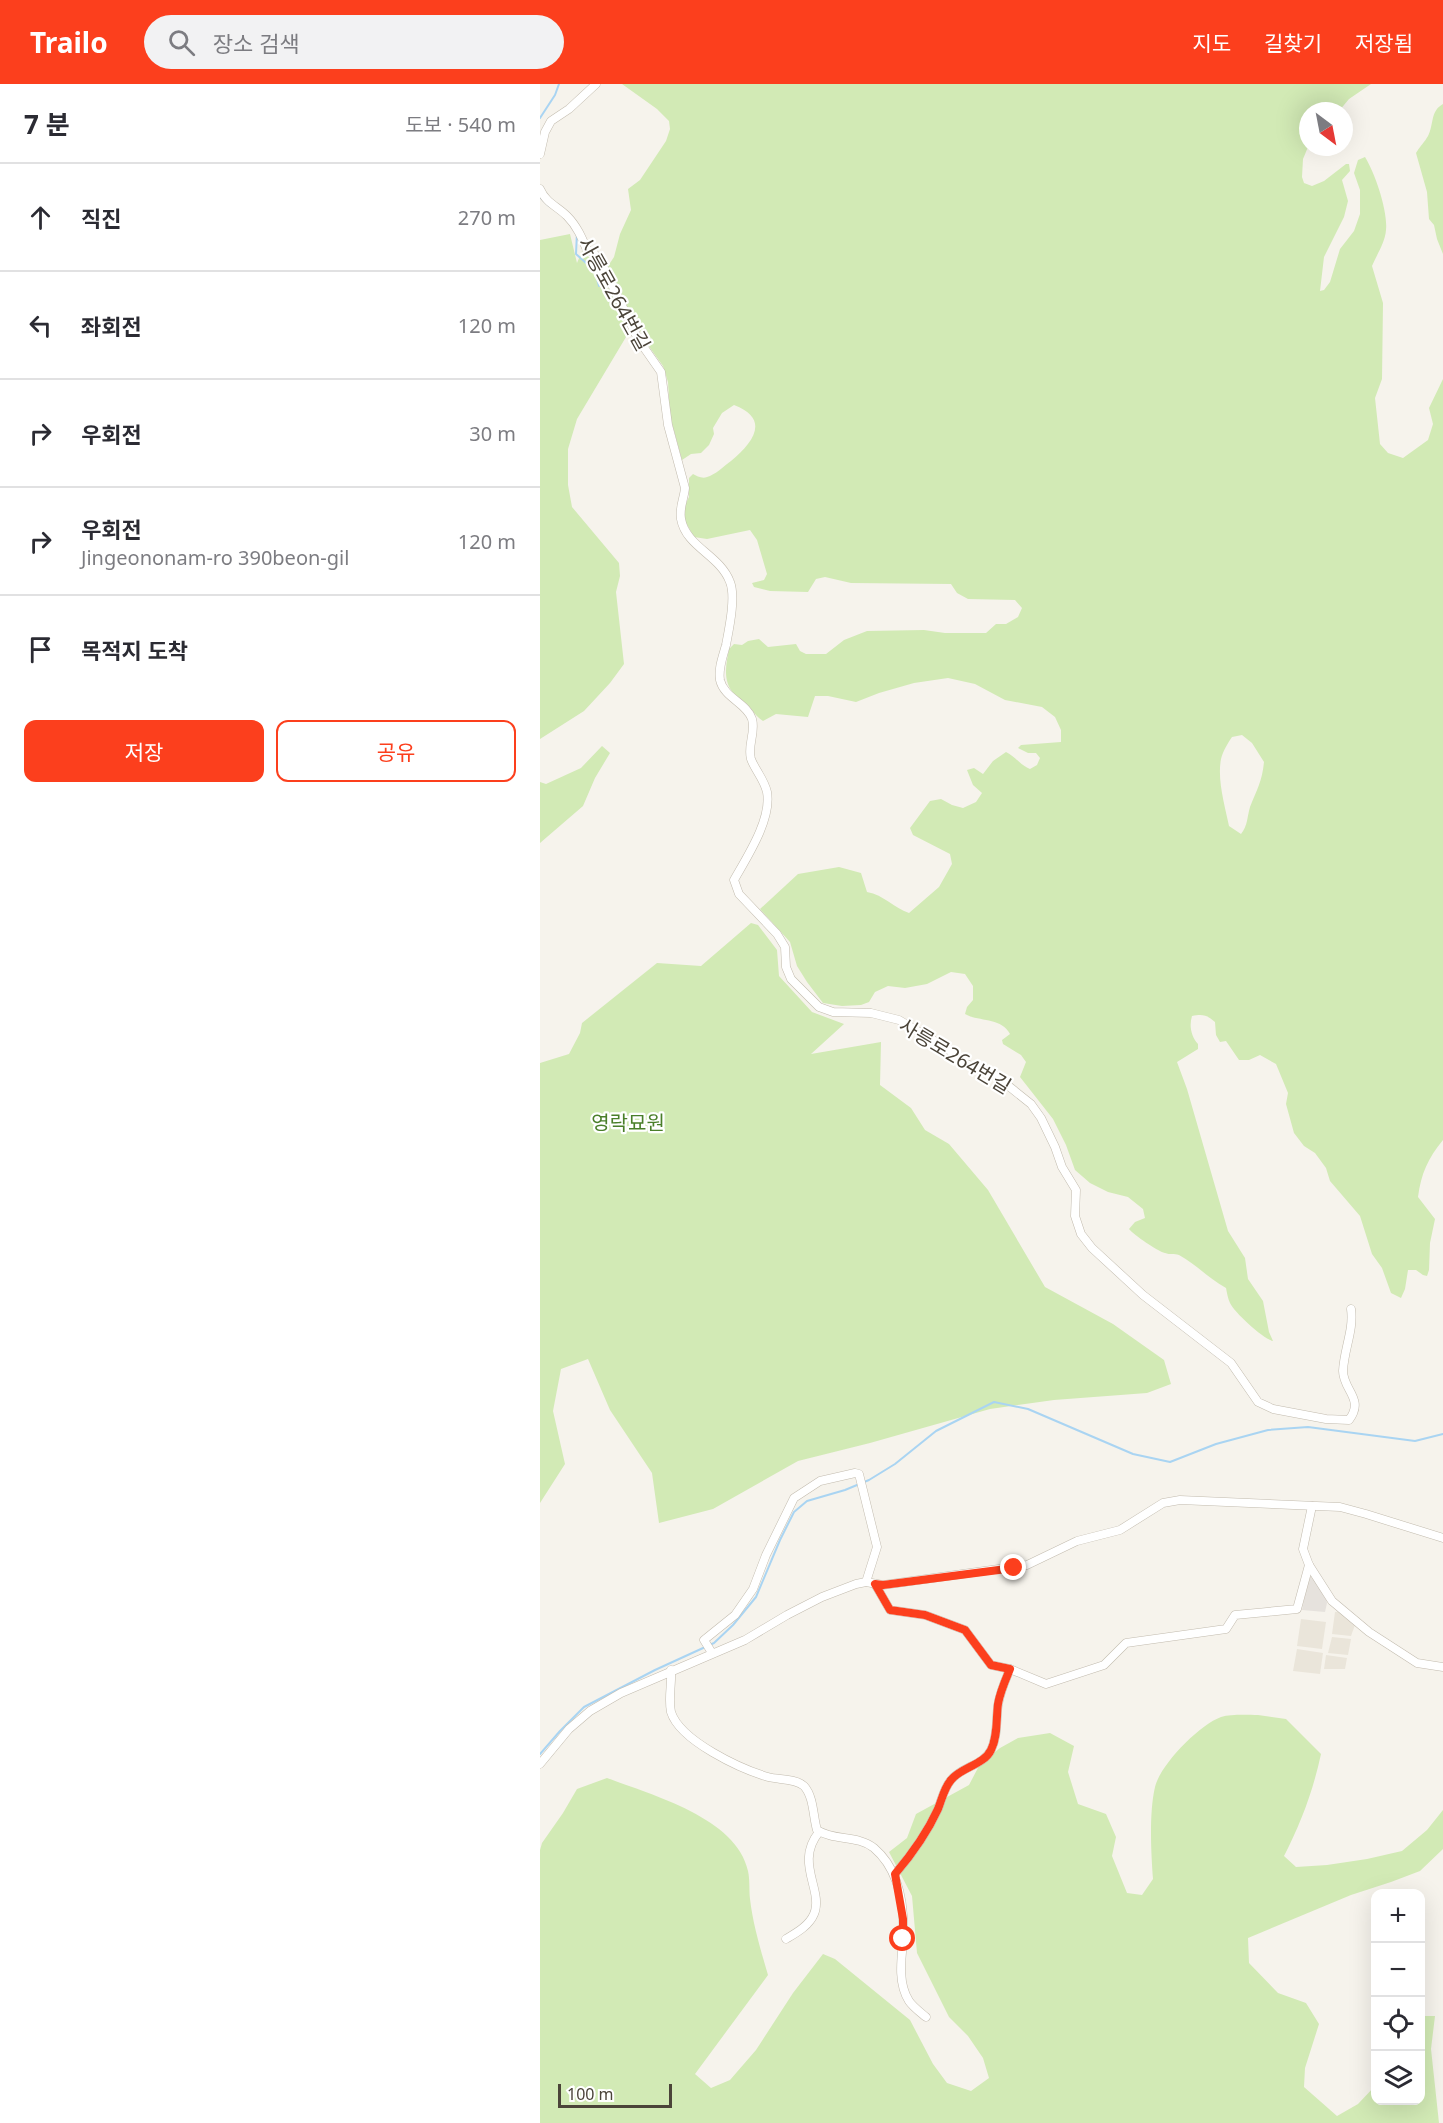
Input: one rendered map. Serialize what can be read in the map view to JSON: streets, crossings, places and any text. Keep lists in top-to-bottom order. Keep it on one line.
{"streets":{"street":["사릉로264번길"]},"parks":["영락묘원"],"scale_bar":"100 m","north":"bottom right","page":{"header":"Trailo","search":"장소 검색","nav":["지도","길찾기","저장됨"],"heading":["7 분","도보 · 540 m"],"list":[["직진","270 m"],["좌회전","120 m"],["우회전","30 m"],["우회전","Jingeononam-ro 390beon-gil","120 m"],"목적지 도착"],"buttons":["저장","공유"],"map_buttons":["+","−"],"scale":"100 m"}}
